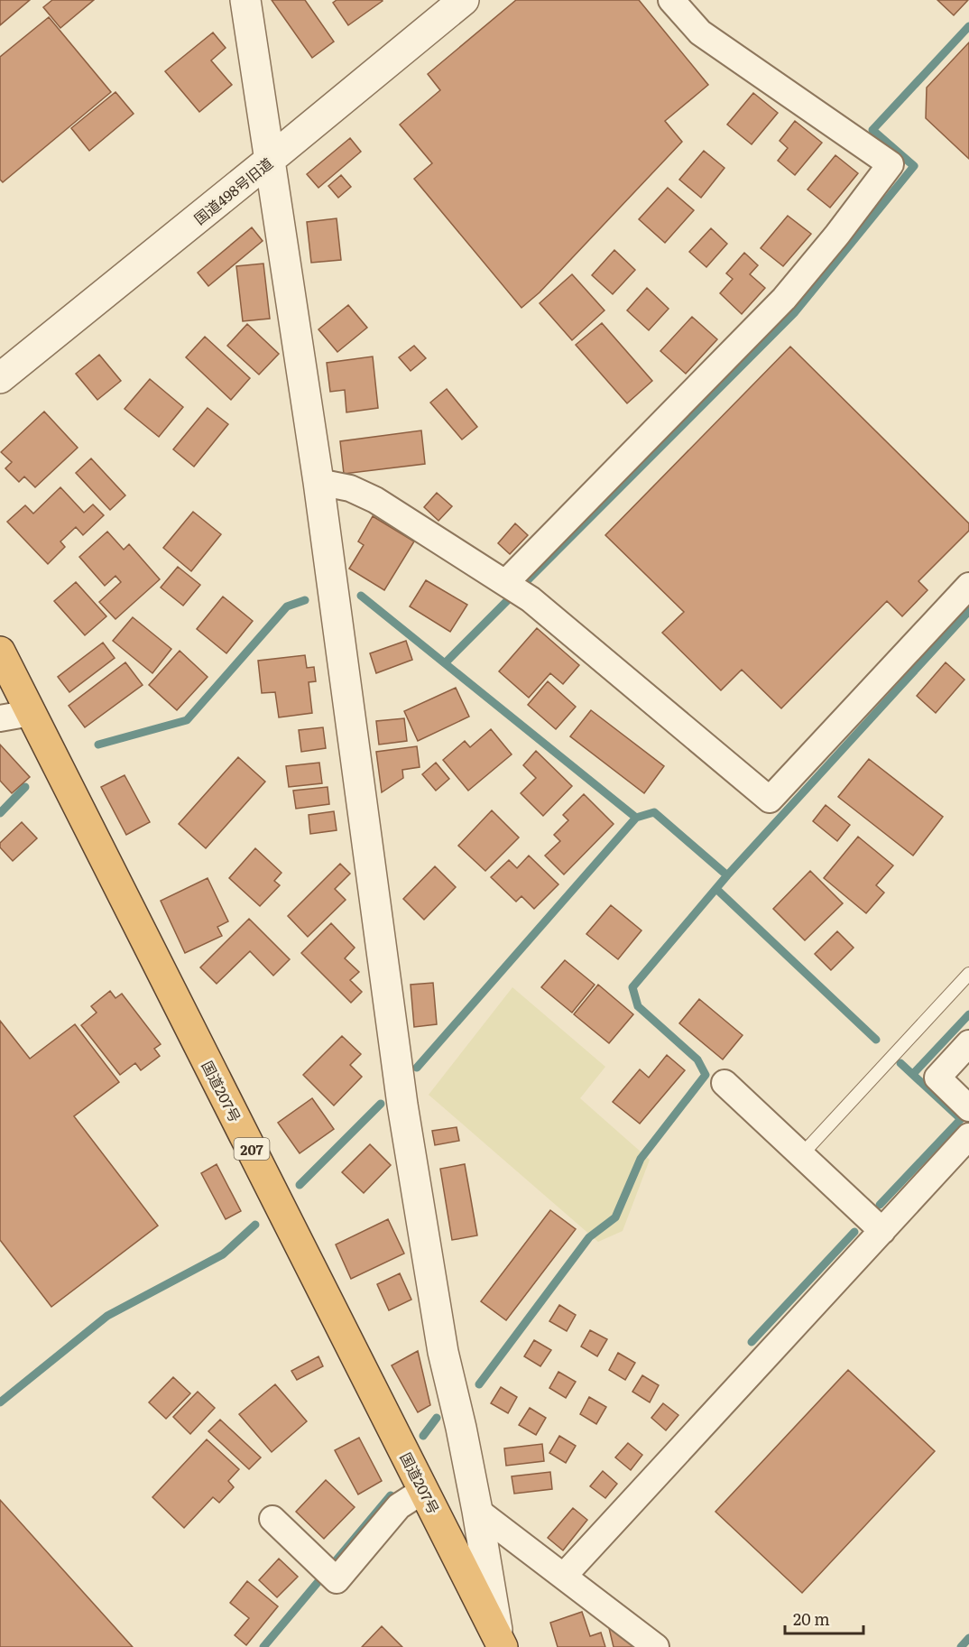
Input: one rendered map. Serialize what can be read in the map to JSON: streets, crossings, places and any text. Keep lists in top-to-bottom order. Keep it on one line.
{"streets":{"highway":["国道207号","207"],"street":["国道498号旧道"]},"scale_bar":"20 m"}
